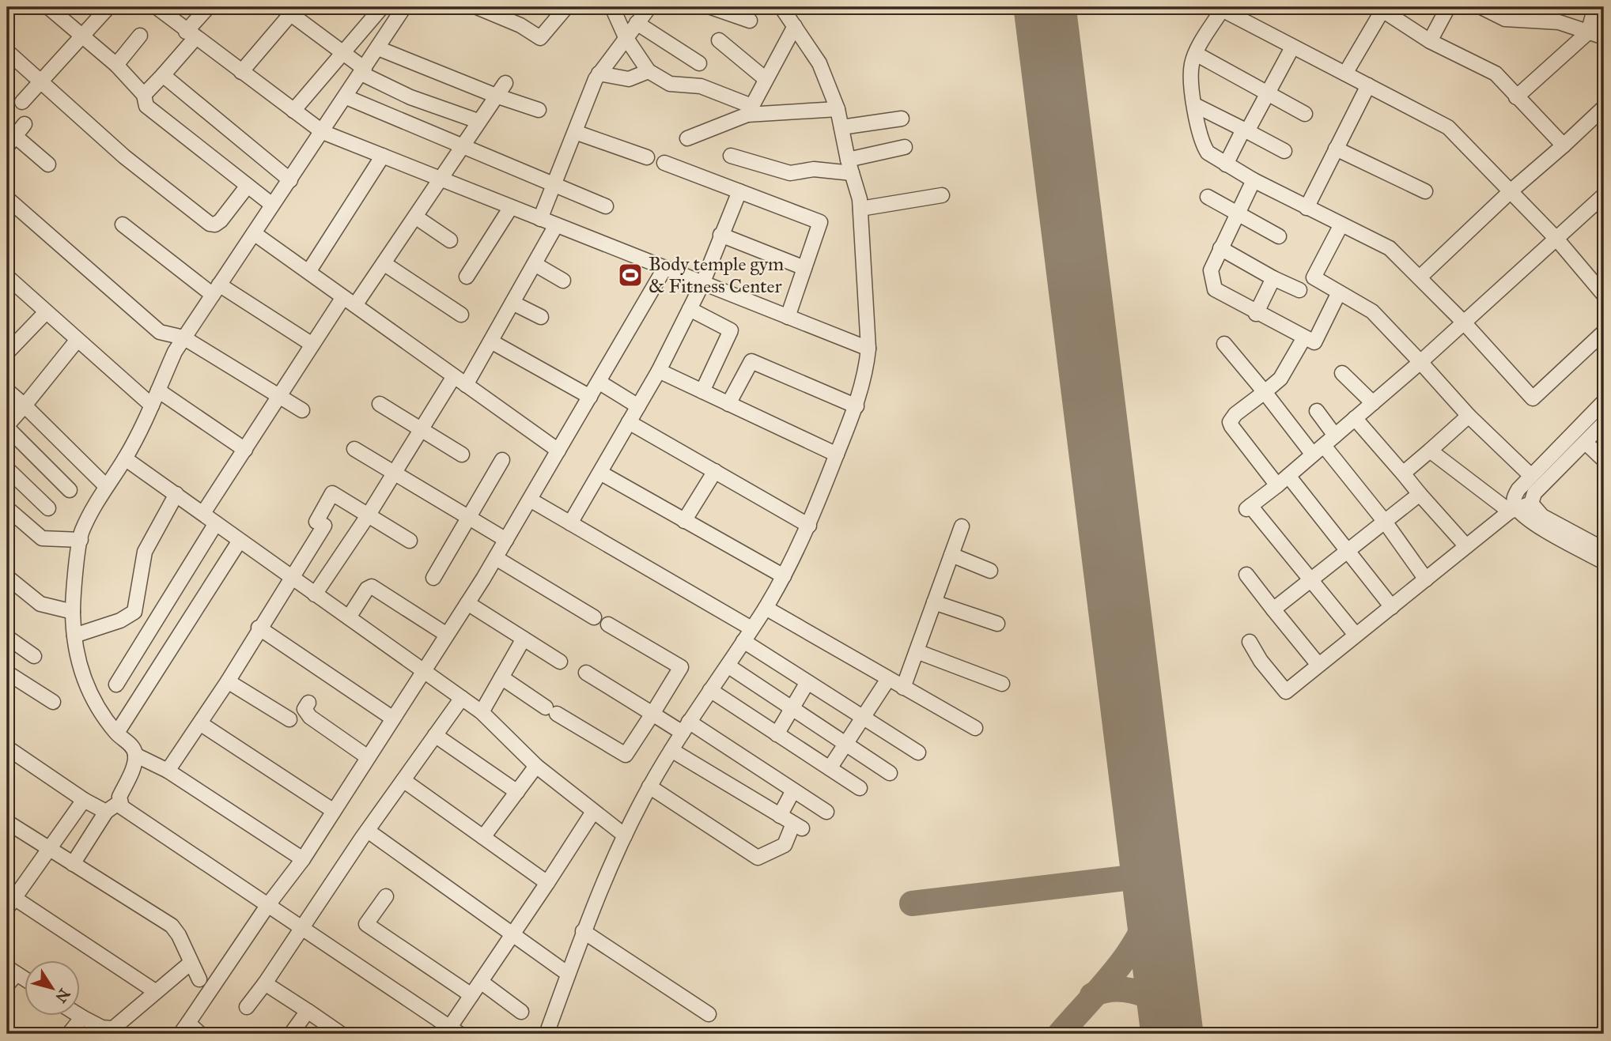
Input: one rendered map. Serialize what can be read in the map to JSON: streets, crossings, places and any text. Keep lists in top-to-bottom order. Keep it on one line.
{"places":{"sports":["Body temple gym & Fitness Center"]},"north":"bottom right"}
